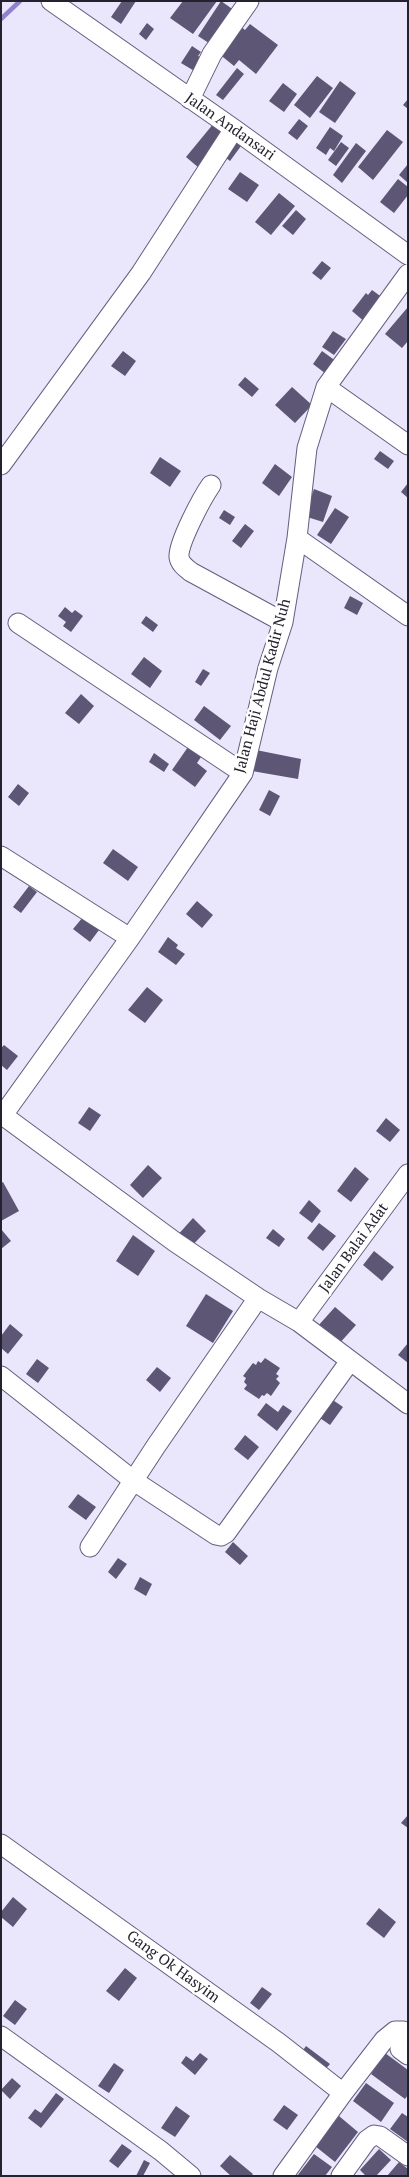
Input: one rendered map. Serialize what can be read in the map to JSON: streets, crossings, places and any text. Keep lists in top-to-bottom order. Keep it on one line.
{"streets":{"street":["Jalan Andansari","Jalan Haji Abdul Kadir Nuh","Jalan Balai Adat","Gang Ok Hasyim"]}}
